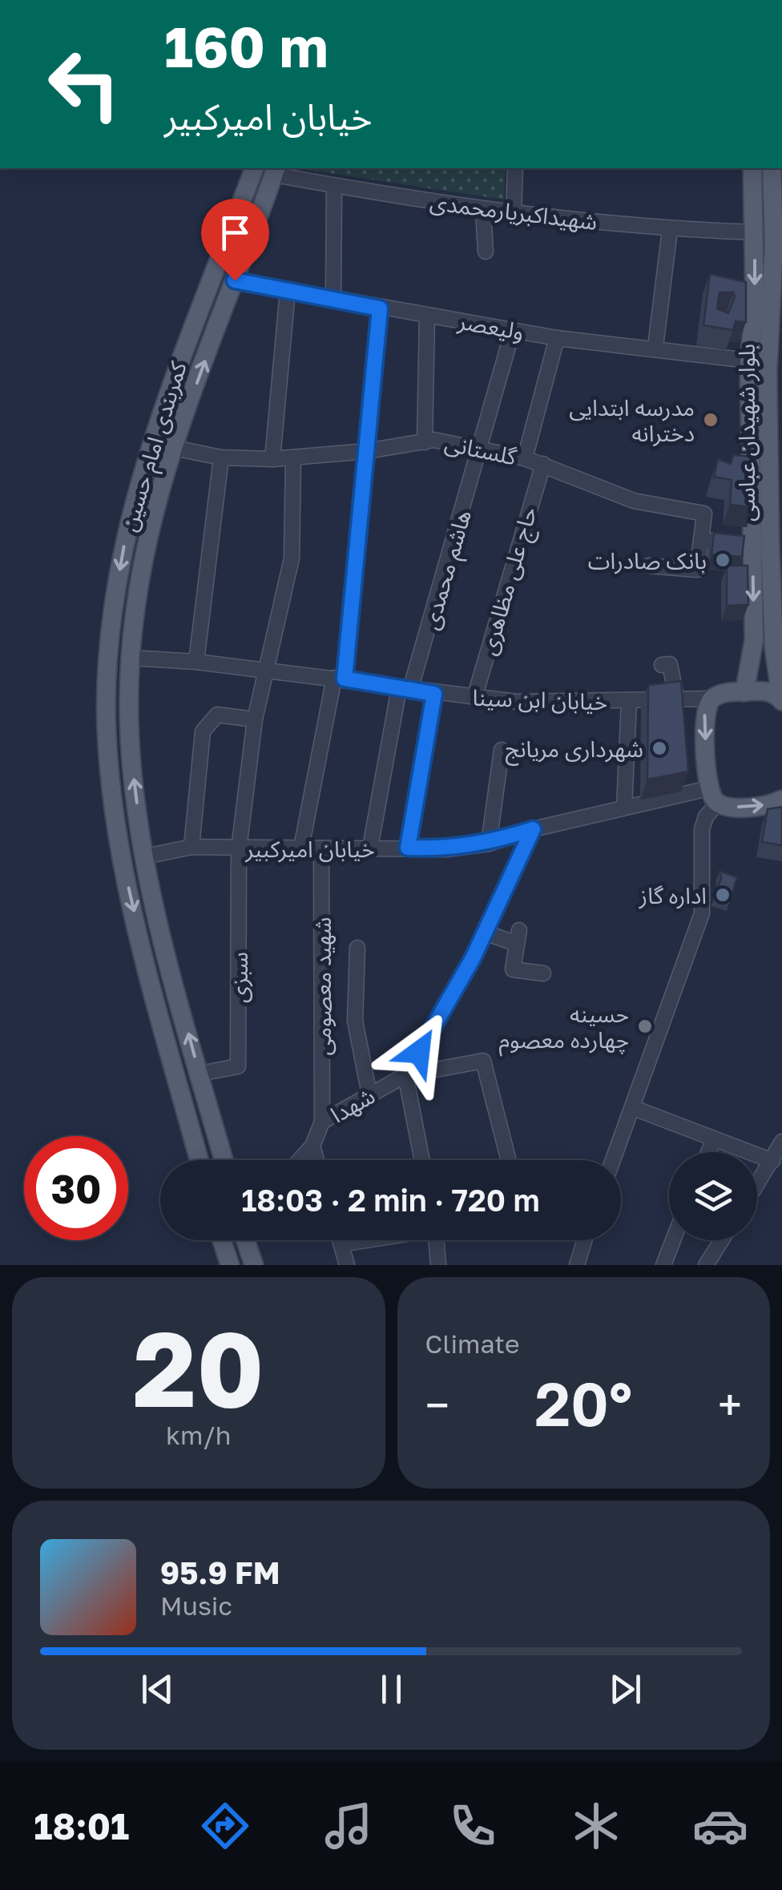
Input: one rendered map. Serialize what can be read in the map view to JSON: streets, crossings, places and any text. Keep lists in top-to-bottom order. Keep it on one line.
{"streets":{"main road":["بلوار شهیدان عباسی","کمربندی امام حسین"],"street":["شهیداکبریارمحمدی","ولیعصر","گلستانی","هاشم محمدی","حاج علی مظاهری","خیابان ابن سینا","خیابان امیرکبیر","سبزی","شهید معصومی","شهدا"]},"crossings":[["شهیداکبریارمحمدی","بلوار شهیدان عباسی"],["شهیداکبریارمحمدی","کمربندی امام حسین"],["ولیعصر","بلوار شهیدان عباسی"],["ولیعصر","کمربندی امام حسین"],["ولیعصر","هاشم محمدی"],["کمربندی امام حسین","گلستانی"],["کمربندی امام حسین","خیابان ابن سینا"],["کمربندی امام حسین","خیابان امیرکبیر"],["کمربندی امام حسین","سبزی"],["گلستانی","هاشم محمدی"],["گلستانی","حاج علی مظاهری"],["هاشم محمدی","خیابان ابن سینا"],["هاشم محمدی","خیابان امیرکبیر"],["حاج علی مظاهری","خیابان ابن سینا"],["خیابان امیرکبیر","سبزی"],["خیابان امیرکبیر","شهید معصومی"],["شهید معصومی","شهدا"]],"places":["مدرسه ابتدایی دخترانه","بانک صادرات","شهرداری مریانج","اداره گاز","حسینه چهارده معصوم"],"page":{"turn":["160 m","خیابان امیرکبیر"],"limit":"30","trip":"18:03 · 2 min · 720 m","tile":[["20","km/h"],"Climate"],"heat":["−","20°","+"],"song":["95.9 FM","Music"],"tabs":"18:01"}}
